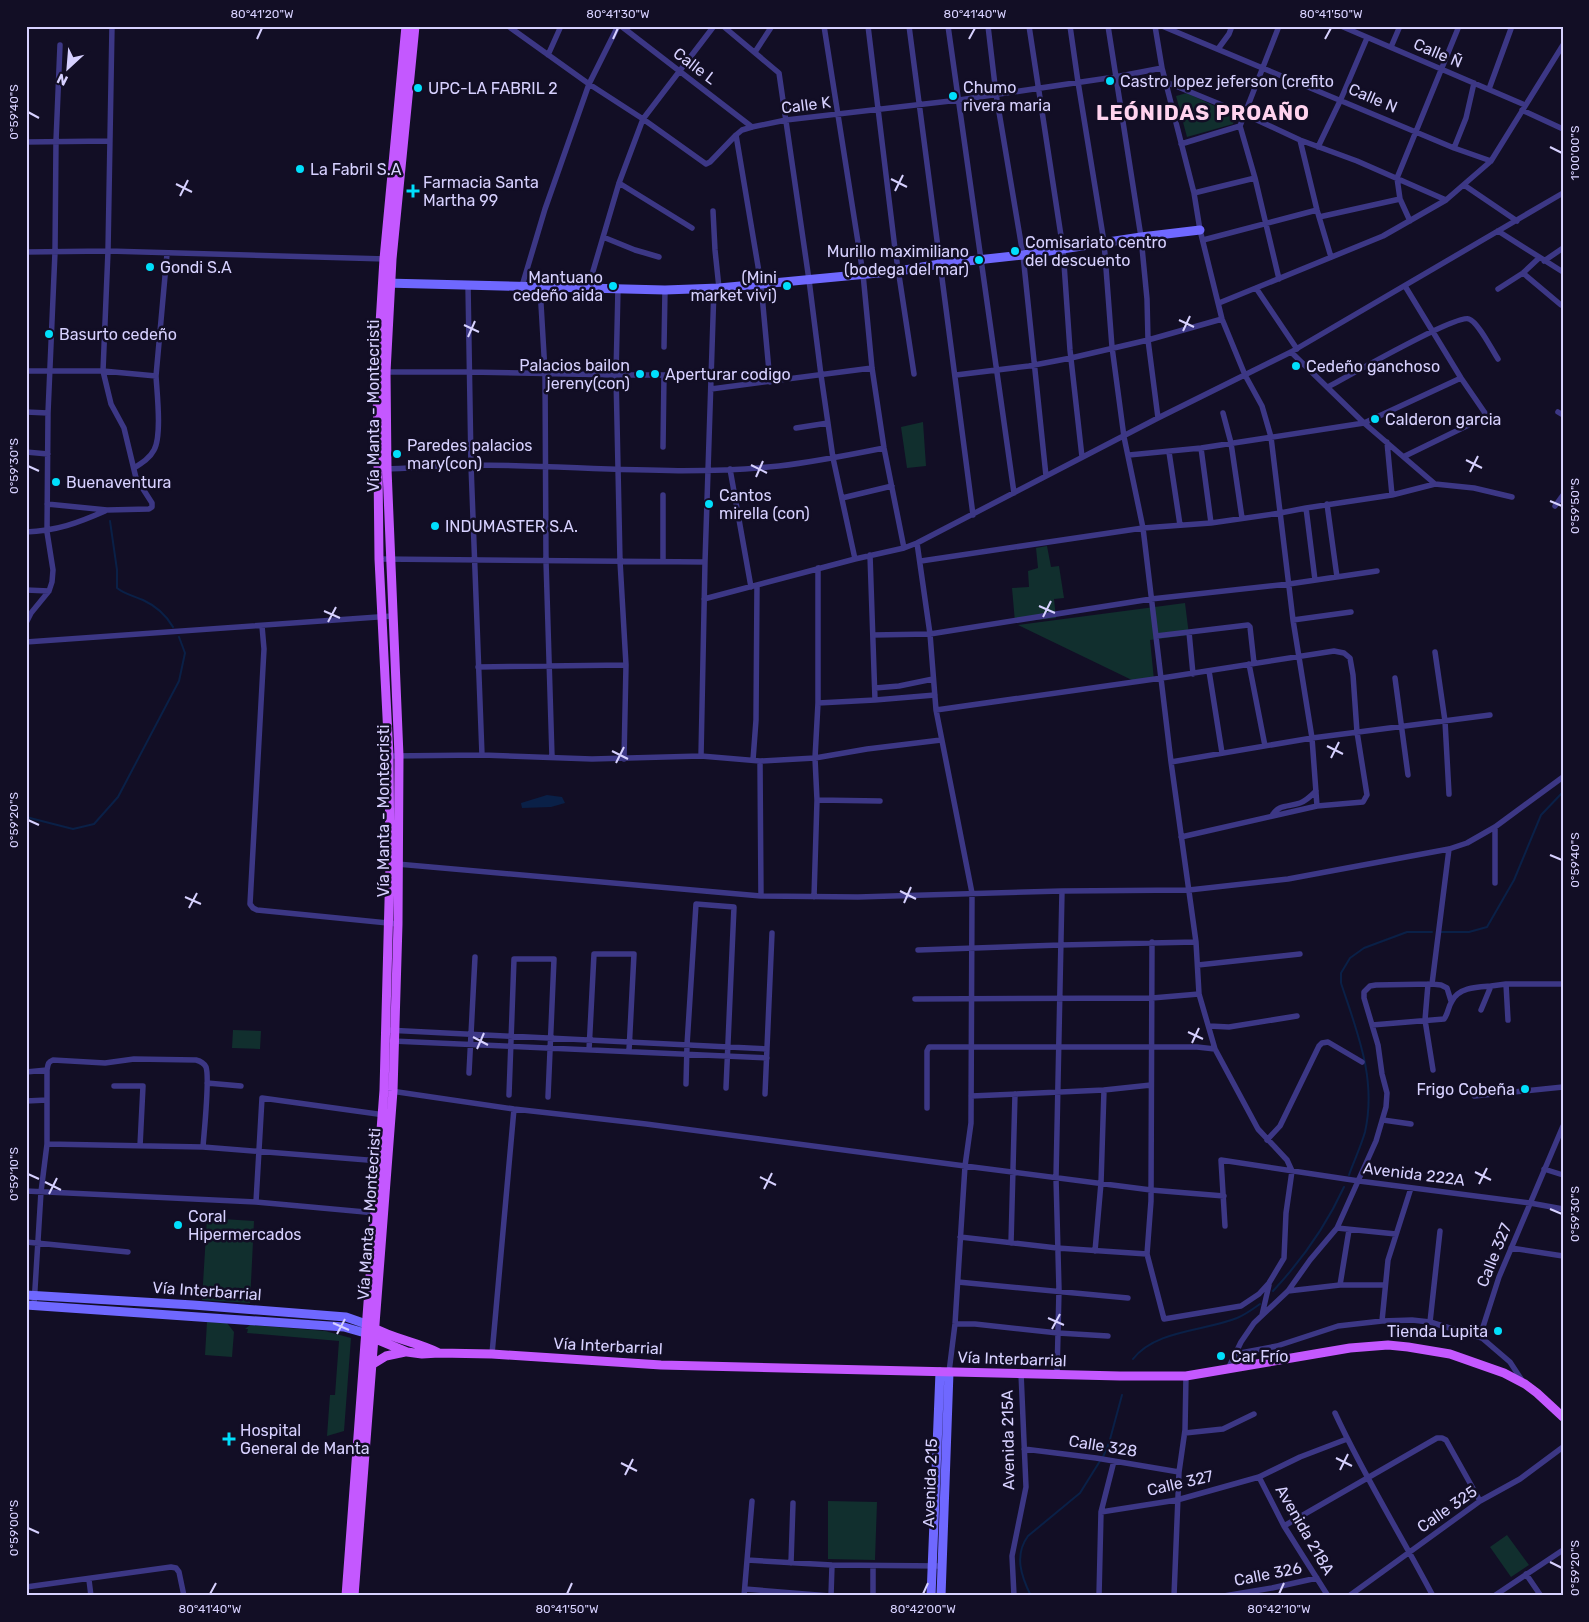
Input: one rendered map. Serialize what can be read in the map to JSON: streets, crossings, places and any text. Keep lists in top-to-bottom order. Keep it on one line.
{"streets":{"main road":["Vía Manta - Montecristi","Vía Interbarrial"],"street":["Calle Ñ","Calle L","Calle N","Calle K","Avenida 222A","Calle 327","Avenida 215A","Calle 328","Avenida 215","Calle 325","Avenida 218A","Calle 326"]},"crossings":[["Calle L","Calle K"],["Vía Manta - Montecristi","Vía Interbarrial"],["Avenida 222A","Calle 327"],["Calle 327","Avenida 218A"],["Vía Interbarrial","Avenida 215A"],["Vía Interbarrial","Avenida 215"],["Avenida 215A","Calle 328"],["Avenida 218A","Calle 326"]],"districts":["LEÓNIDAS PROAÑO"],"places":{"other":["Castro lopez jeferson (crefito","UPC-LA FABRIL 2","Chumo rivera maria","La Fabril S.A","Comisariato centro del descuento","Murillo maximiliano (bodega del mar)","Gondi S.A","Mantuano cedeño aida","(Mini market vivi)","Basurto cedeño","Cedeño ganchoso","Palacios bailon jereny(con)","Aperturar codigo","Calderon garcia","Paredes palacios mary(con)","Buenaventura","Cantos mirella (con)","INDUMASTER S.A.","Frigo Cobeña","Coral Hipermercados","Tienda Lupita","Car Frío"],"health":["Farmacia Santa Martha 99","Hospital General de Manta"]},"north":"bottom left","coordinates":["80°41'20\"W","80°41'30\"W","80°41'40\"W","80°41'50\"W","0°59'40\"S","1°00'00\"S","0°59'30\"S","0°59'50\"S","0°59'20\"S","0°59'10\"S","0°59'00\"S","80°42'00\"W","80°42'10\"W"]}
